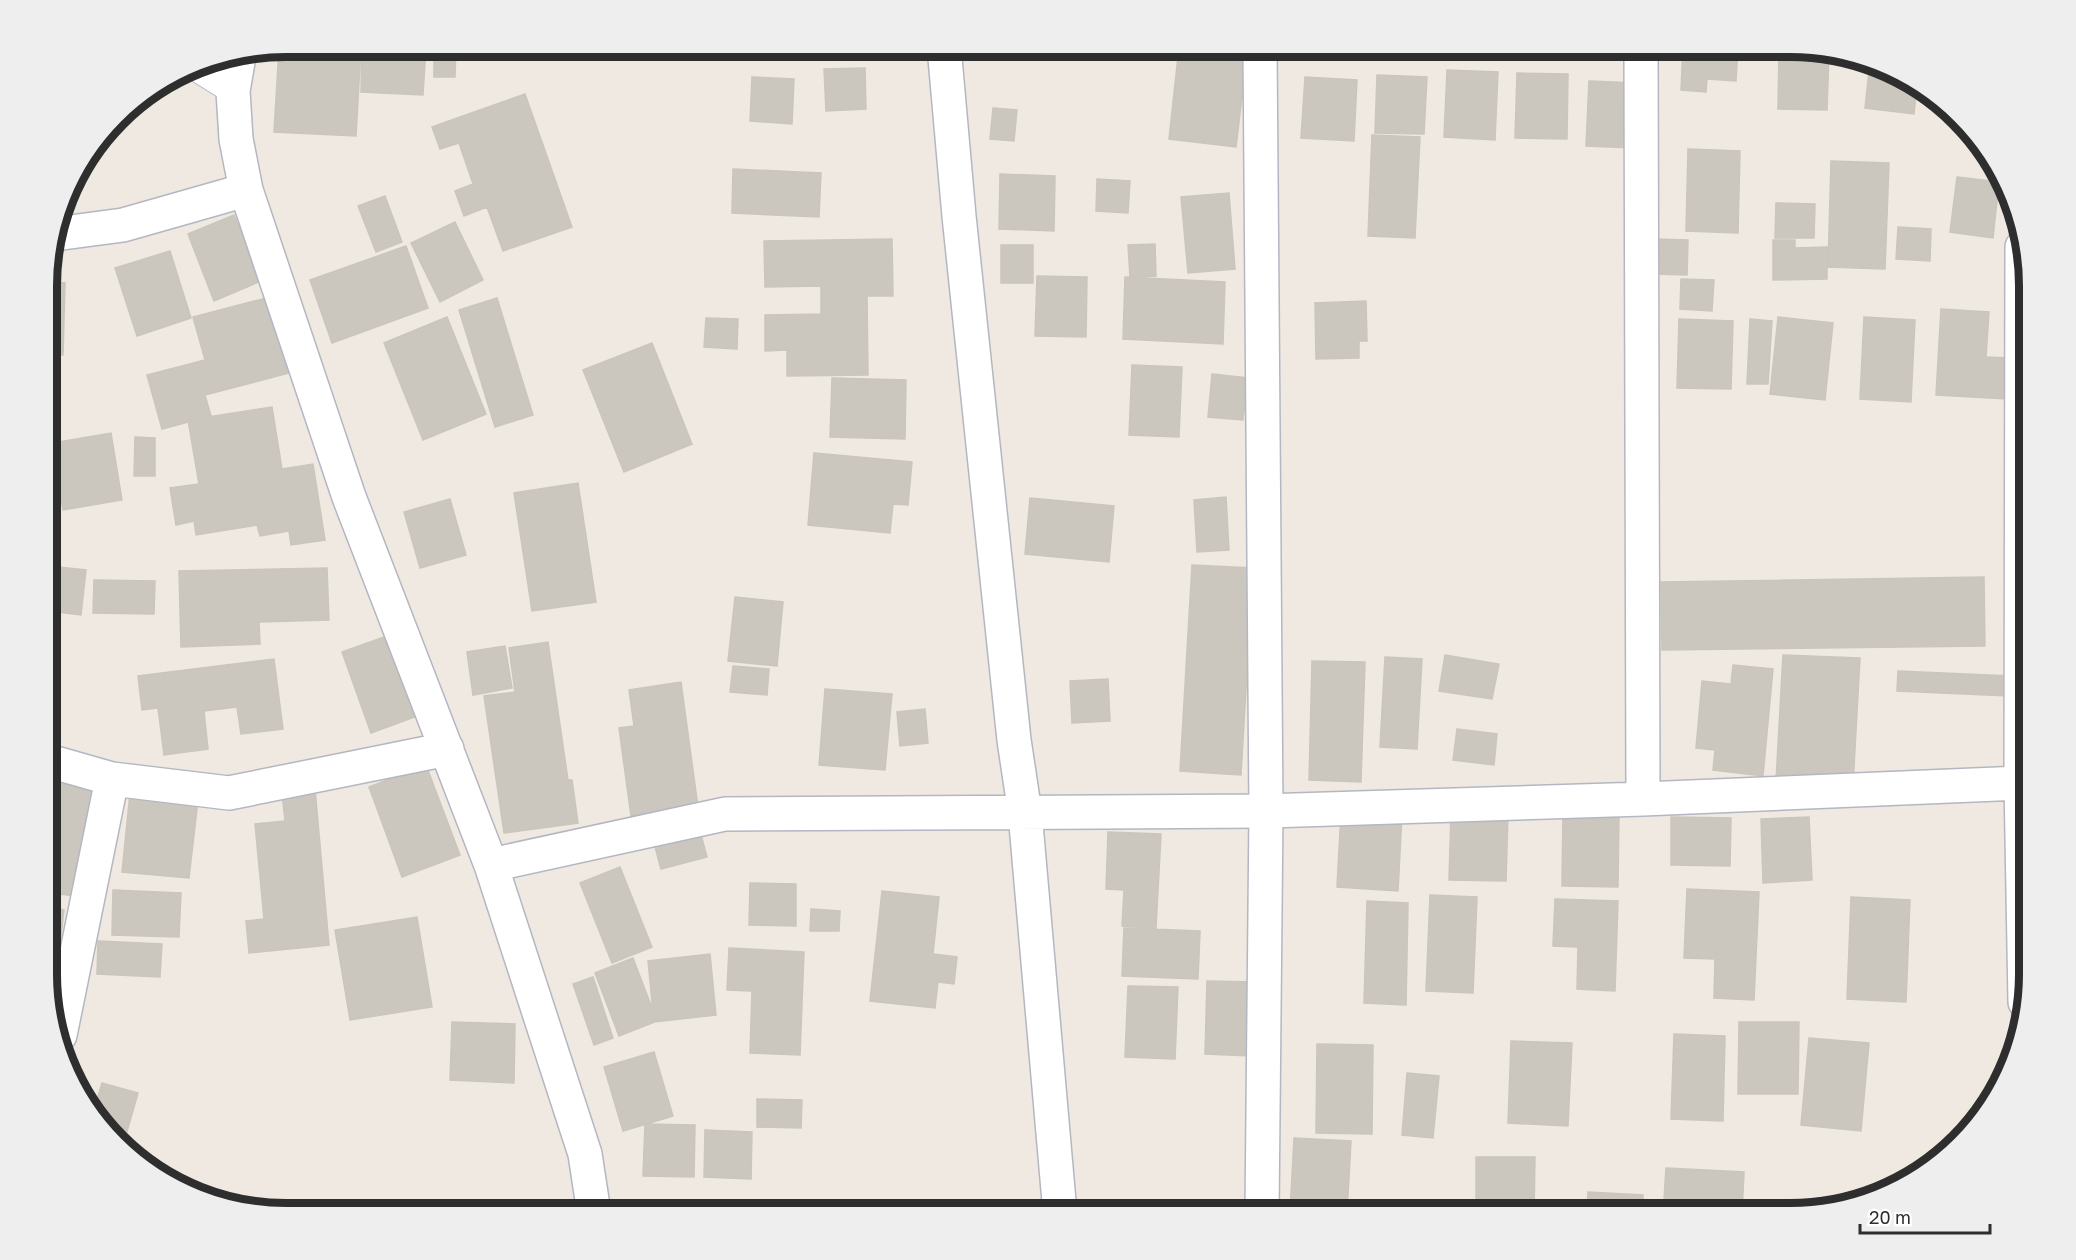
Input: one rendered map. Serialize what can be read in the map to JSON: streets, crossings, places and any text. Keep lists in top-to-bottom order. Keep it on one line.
{"scale_bar":"20 m"}
